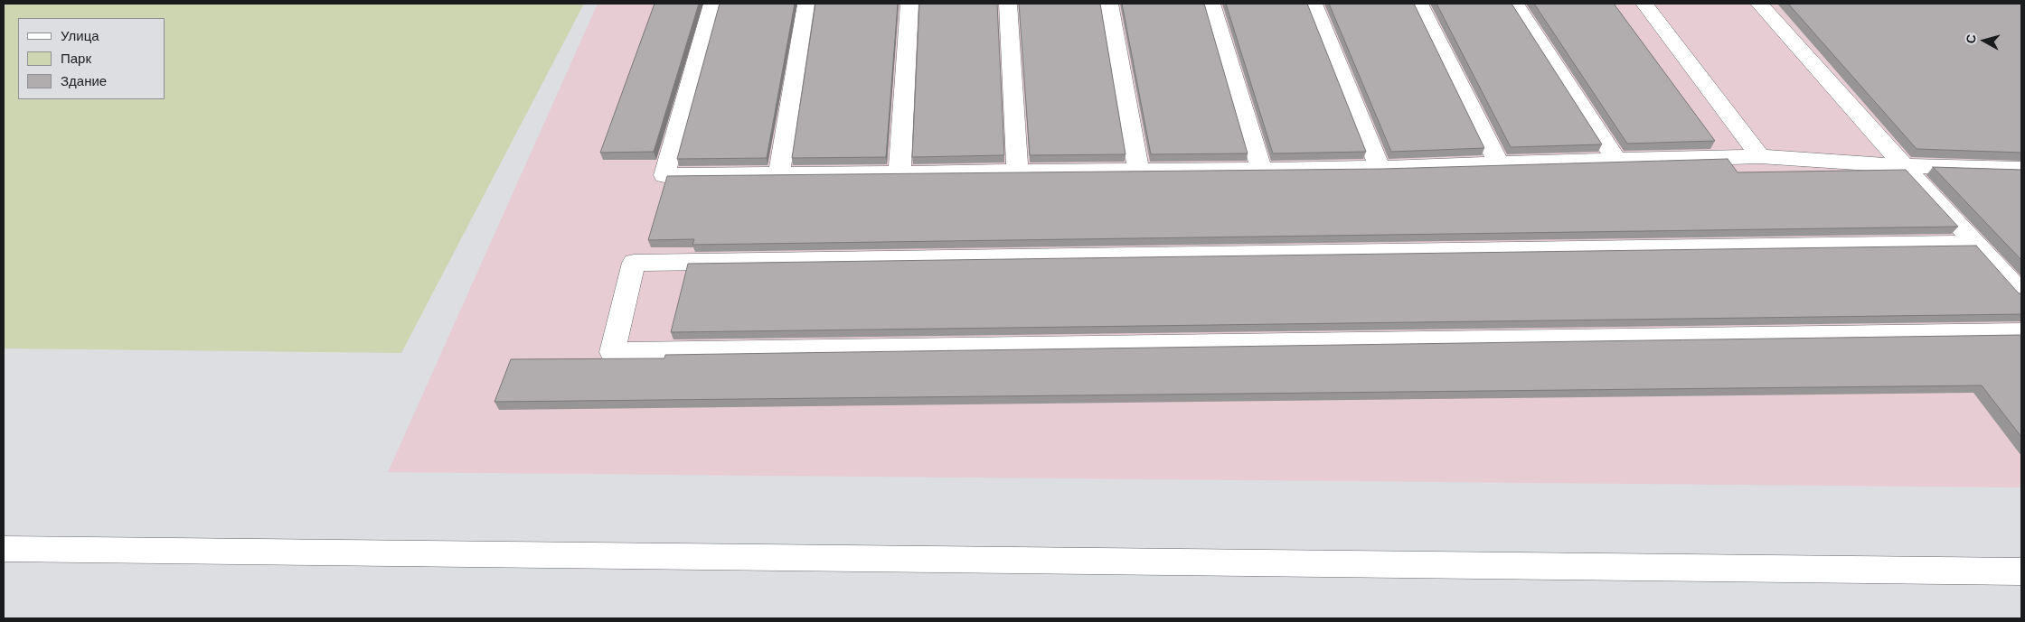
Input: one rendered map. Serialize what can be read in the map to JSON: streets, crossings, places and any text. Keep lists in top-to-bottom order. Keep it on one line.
{"legend":["Улица","Парк","Здание"],"north":"left"}
